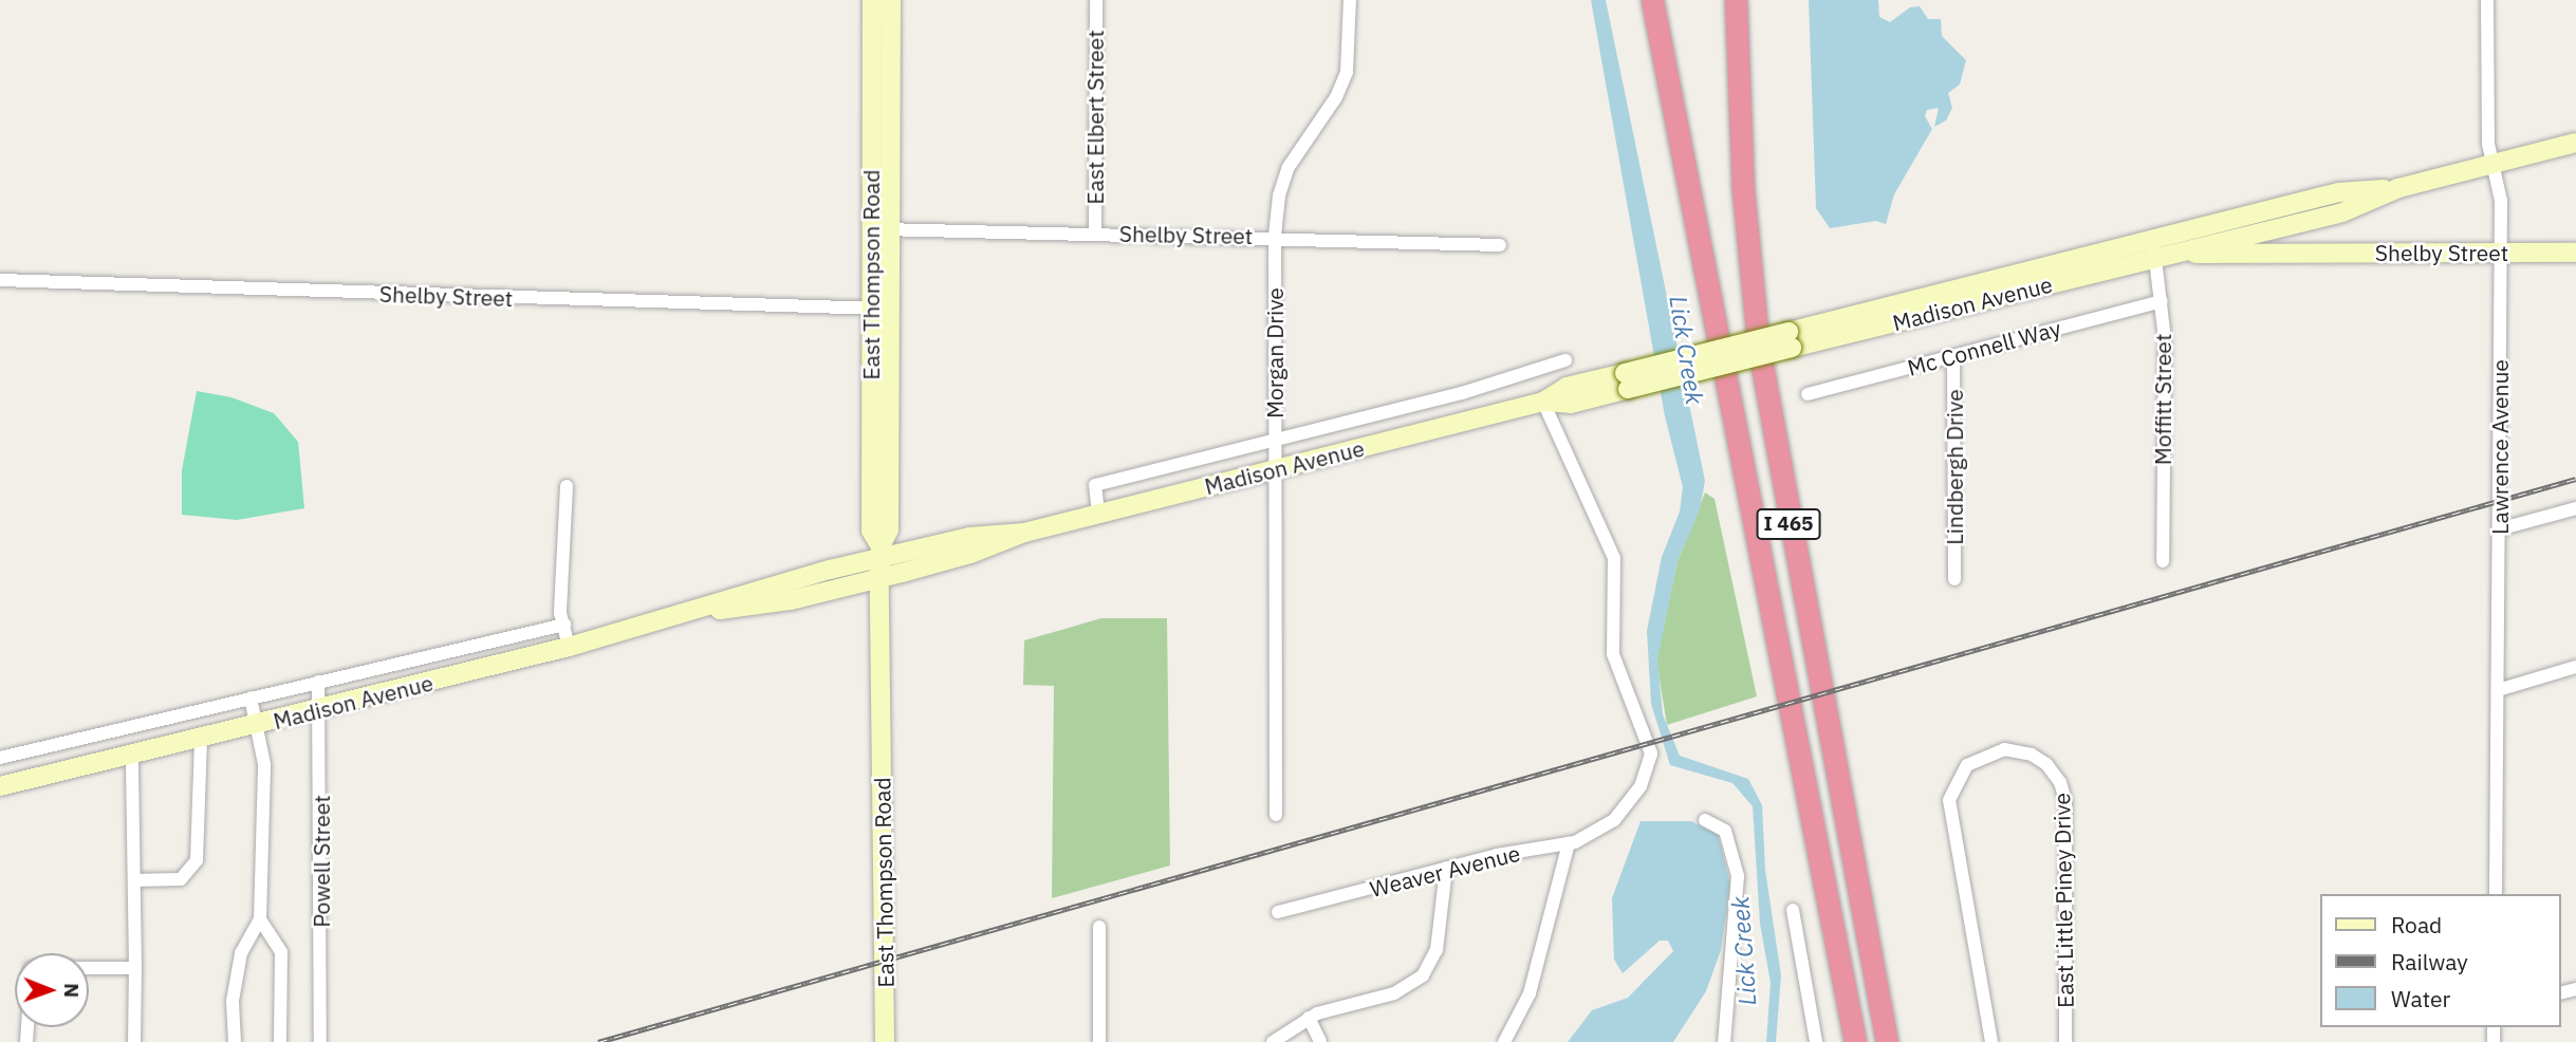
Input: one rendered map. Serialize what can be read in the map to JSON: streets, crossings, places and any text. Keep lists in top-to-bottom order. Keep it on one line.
{"streets":{"highway":["I 465"],"main road":["Shelby Street","East Thompson Road","Madison Avenue"],"street":["East Elbert Street","Mc Connell Way","Morgan Drive","Moffitt Street","Lawrence Avenue","Lindbergh Drive","Powell Street","Weaver Avenue","East Little Piney Drive"]},"crossings":[["East Elbert Street","Shelby Street"],["Shelby Street","East Thompson Road"],["Shelby Street","Madison Avenue"],["Shelby Street","Morgan Drive"],["Shelby Street","Lawrence Avenue"],["East Thompson Road","Madison Avenue"],["Madison Avenue","Morgan Drive"],["Madison Avenue","Moffitt Street"],["Madison Avenue","Lawrence Avenue"],["Madison Avenue","Powell Street"],["Madison Avenue","Weaver Avenue"],["Mc Connell Way","Moffitt Street"],["Mc Connell Way","Lindbergh Drive"]],"water":["Lick Creek"],"legend":["Road","Railway","Water"],"north":"right"}
